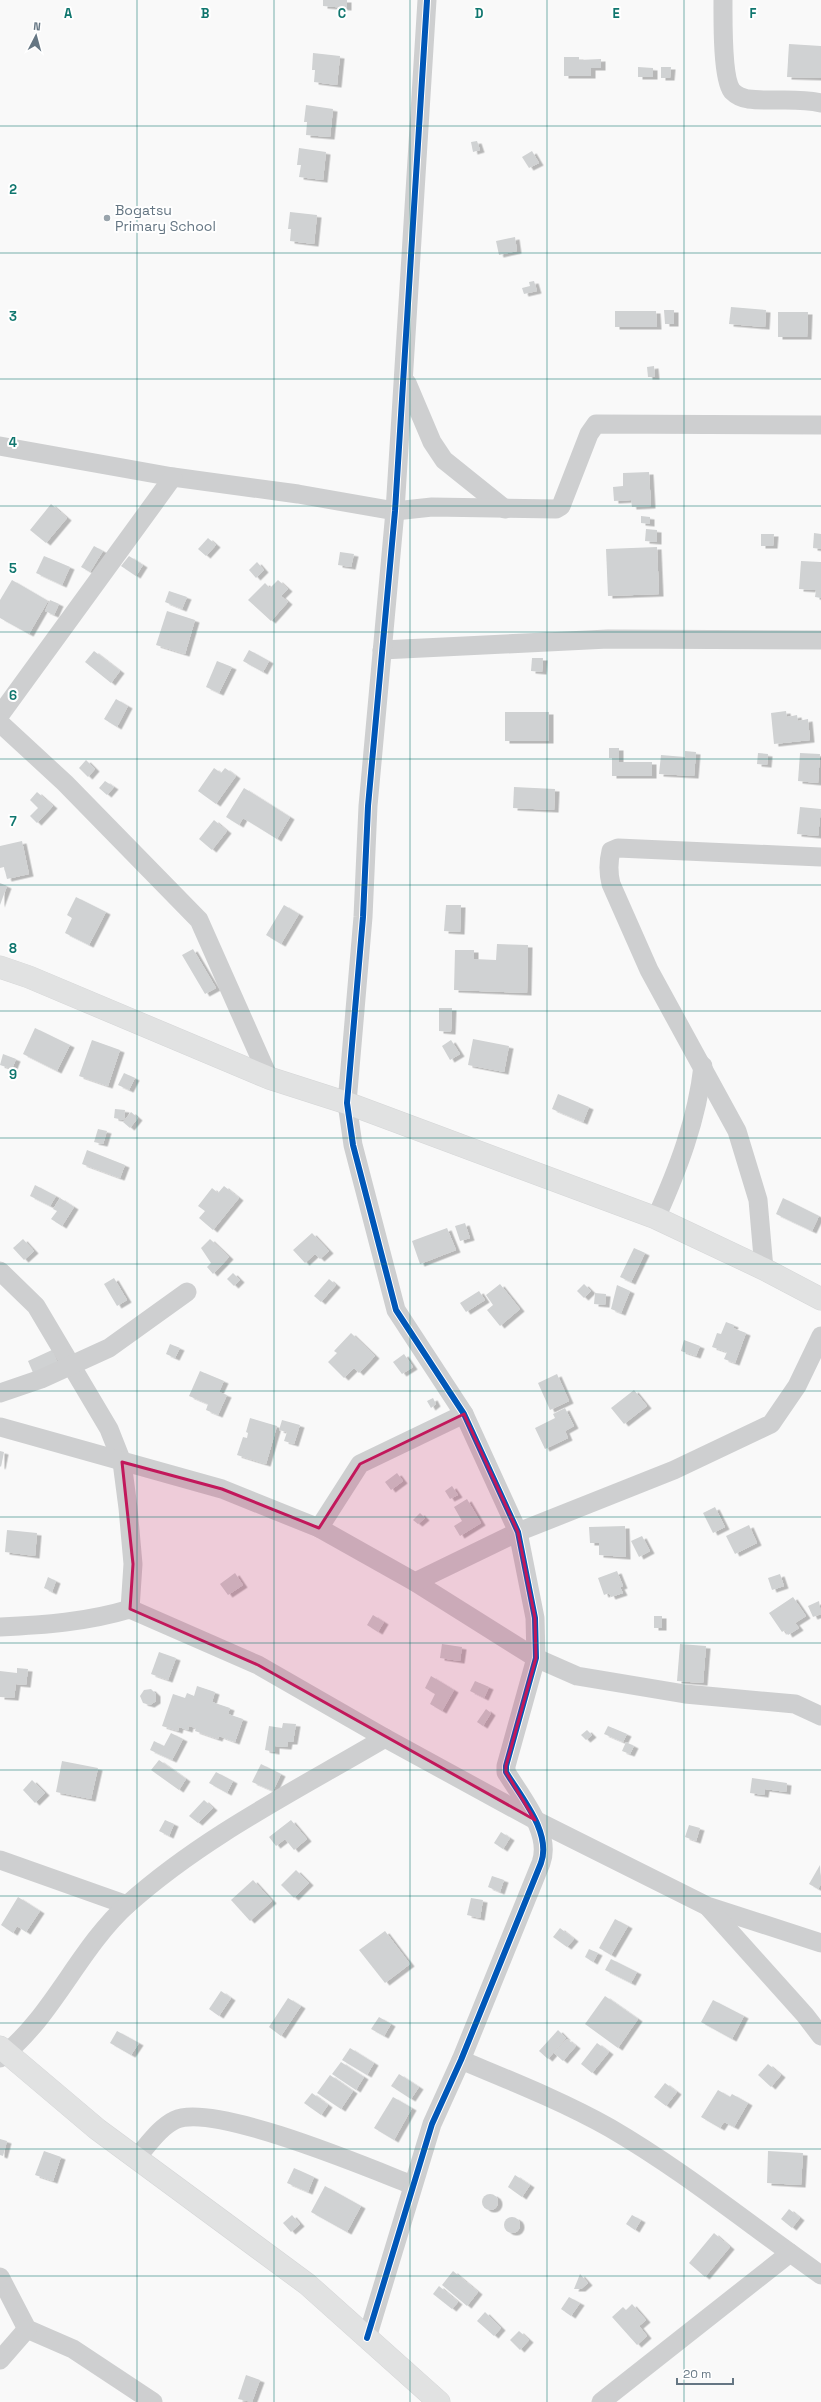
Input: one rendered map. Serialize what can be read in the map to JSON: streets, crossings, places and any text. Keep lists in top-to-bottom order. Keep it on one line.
{"places":["Bogatsu Primary School"],"scale_bar":"20 m","north":"top","grid":{"columns":["A","B","C","D","E","F"],"rows":["2","3","4","5","6","7","8","9"]}}
